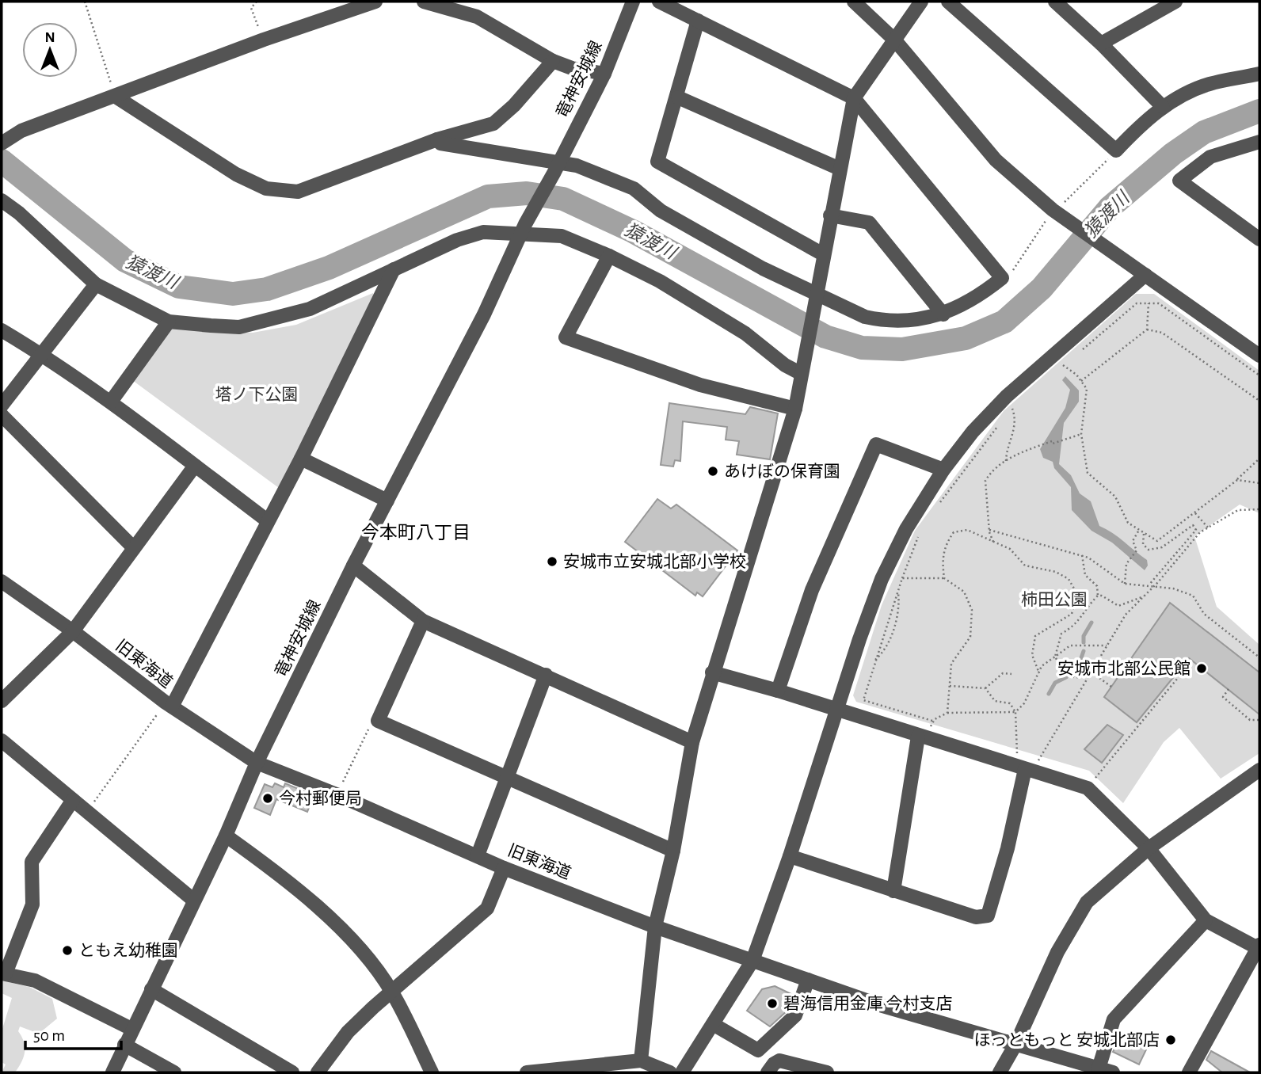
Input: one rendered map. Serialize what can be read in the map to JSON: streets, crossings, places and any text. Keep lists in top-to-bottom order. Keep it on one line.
{"streets":{"street":["竜神安城線","旧東海道"]},"crossings":[["竜神安城線","旧東海道"]],"districts":["今本町八丁目"],"water":["猿渡川"],"parks":["塔ノ下公園","柿田公園"],"places":["あけぼの保育園","安城市立安城北部小学校","安城市北部公民館","今村郵便局","ともえ幼稚園","碧海信用金庫 今村支店","ほっともっと 安城北部店"],"scale_bar":"50 m","north":"top"}
